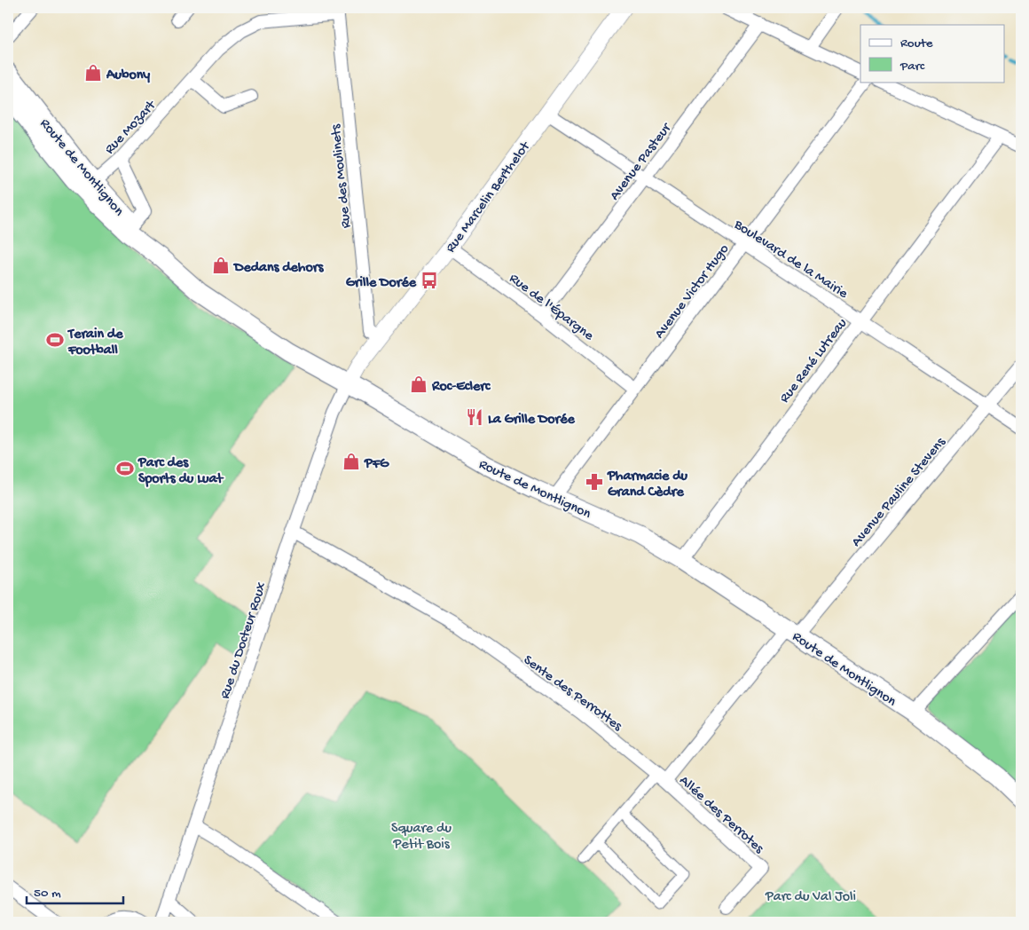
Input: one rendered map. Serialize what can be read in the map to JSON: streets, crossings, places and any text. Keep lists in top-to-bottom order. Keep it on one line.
{"streets":{"main road":["Route de Montlignon"],"street":["Rue Mozart","Avenue Pasteur","Rue des Moulinets","Rue Marcelin Berthelot","Boulevard de la Mairie","Avenue Victor Hugo","Rue de l'Épargne","Rue René Lutreau","Avenue Pauline Stevens","Rue du Docteur Roux","Sente des Perrottes","Allée des Perrotes"]},"crossings":[["Rue Mozart","Route de Montlignon"],["Rue Mozart","Rue des Moulinets"],["Avenue Pasteur","Boulevard de la Mairie"],["Avenue Pasteur","Rue de l'Épargne"],["Route de Montlignon","Rue Marcelin Berthelot"],["Route de Montlignon","Avenue Victor Hugo"],["Route de Montlignon","Rue René Lutreau"],["Route de Montlignon","Avenue Pauline Stevens"],["Route de Montlignon","Rue du Docteur Roux"],["Rue des Moulinets","Rue Marcelin Berthelot"],["Rue Marcelin Berthelot","Boulevard de la Mairie"],["Rue Marcelin Berthelot","Rue de l'Épargne"],["Rue Marcelin Berthelot","Rue du Docteur Roux"],["Boulevard de la Mairie","Avenue Victor Hugo"],["Boulevard de la Mairie","Rue René Lutreau"],["Boulevard de la Mairie","Avenue Pauline Stevens"],["Avenue Victor Hugo","Rue de l'Épargne"],["Rue du Docteur Roux","Sente des Perrottes"],["Sente des Perrottes","Allée des Perrotes"]],"parks":["Square du Petit Bois","Parc du Val Joli"],"places":{"shop":["Aubony","Dedans dehors","Roc-Eclerc","PFG"],"bus stop":["Grille Dorée"],"sports":["Terain de Football","Parc des Sports du Luat"],"restaurant":["La Grille Dorée"],"pharmacy":["Pharmacie du Grand Cèdre"]},"legend":["Route","Parc"],"scale_bar":"50 m"}
